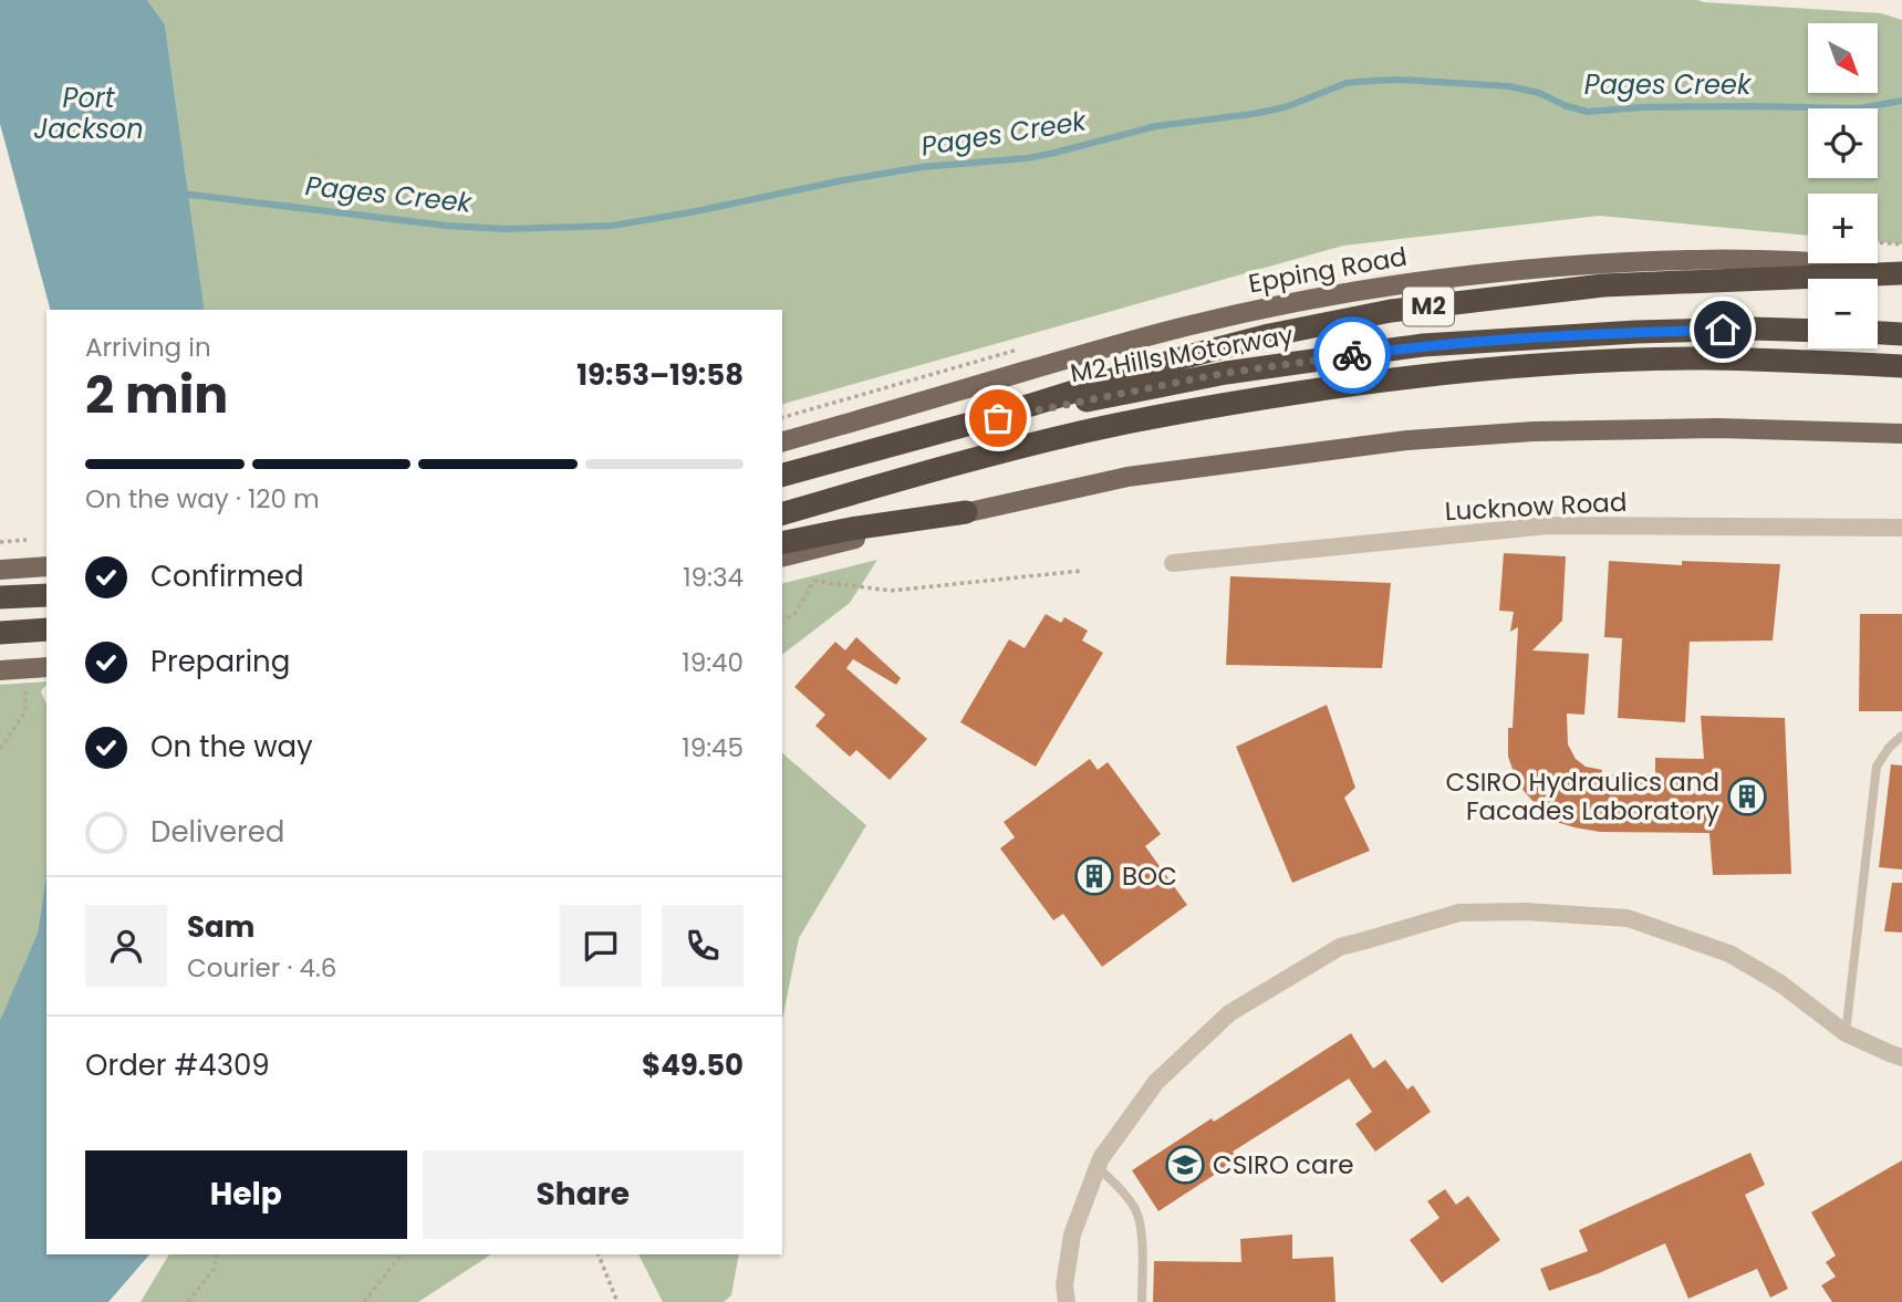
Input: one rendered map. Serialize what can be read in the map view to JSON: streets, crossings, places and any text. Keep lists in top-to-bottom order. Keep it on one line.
{"streets":{"highway":["M2","M2 Hills Motorway"],"main road":["Epping Road"],"street":["Lucknow Road"]},"crossings":[["Epping Road","M2"],["M2","M2 Hills Motorway"]],"water":["Pages Creek","Port Jackson"],"places":{"building":["CSIRO Hydraulics and Facades Laboratory","BOC"],"school or university":["CSIRO care"]},"north":"bottom right","page":{"map_buttons":["+","−"],"heading":["2 min","Arriving in","19:53–19:58"],"panel":["Sam","Courier · 4.6","Order #4309","$49.50"],"bar":"On the way · 120 m","list":[["Confirmed","19:34"],["Preparing","19:40"],["On the way","19:45"],"Delivered"],"buttons":["Help","Share"]}}
